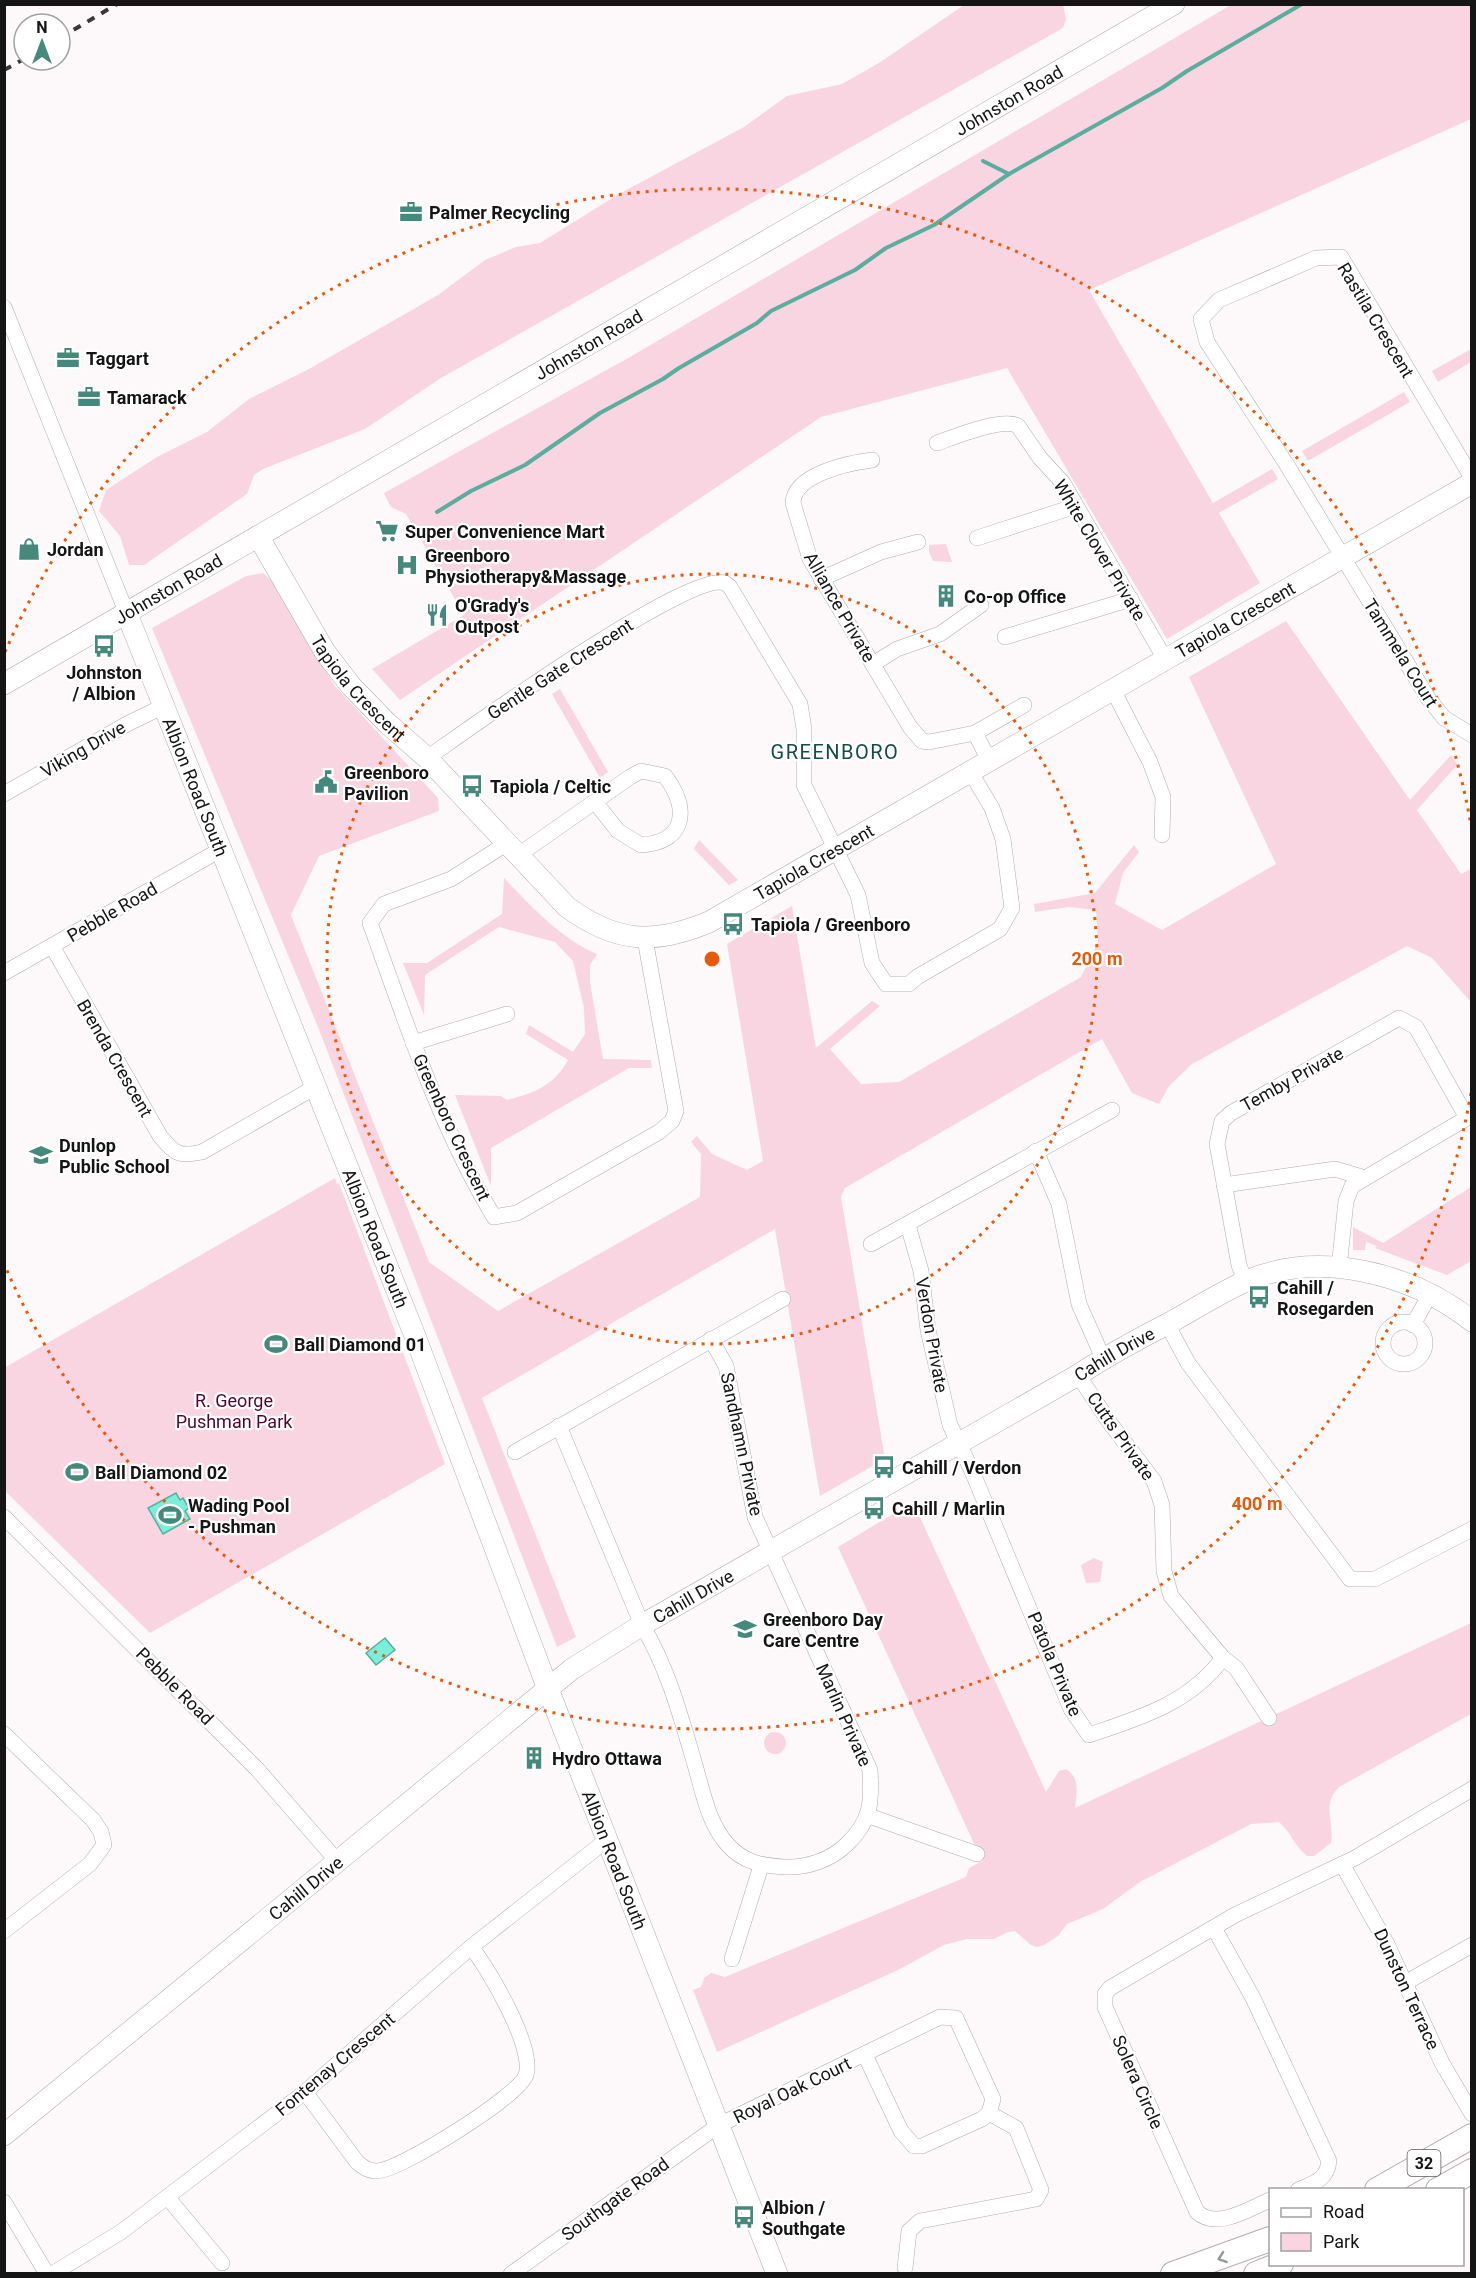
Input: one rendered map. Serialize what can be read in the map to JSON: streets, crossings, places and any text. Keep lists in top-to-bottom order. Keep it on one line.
{"streets":{"main road":["32"],"street":["Johnston Road","Rastila Crescent","White Clover Private","Alliance Private","Tapiola Crescent","Tammela Court","Gentle Gate Crescent","Viking Drive","Albion Road South","Pebble Road","Brenda Crescent","Temby Private","Greenboro Crescent","Verdon Private","Cahill Drive","Cutts Private","Sandhamn Private","Patola Private","Marlin Private","Dunston Terrace","Fontenay Crescent","Solera Circle","Royal Oak Court","Southgate Road"]},"crossings":[["Johnston Road","Tapiola Crescent"],["Johnston Road","Albion Road South"],["Rastila Crescent","Tapiola Crescent"],["Rastila Crescent","Tammela Court"],["White Clover Private","Tapiola Crescent"],["Tapiola Crescent","Tammela Court"],["Tapiola Crescent","Gentle Gate Crescent"],["Tapiola Crescent","Greenboro Crescent"],["Viking Drive","Albion Road South"],["Albion Road South","Pebble Road"],["Albion Road South","Brenda Crescent"],["Albion Road South","Cahill Drive"],["Albion Road South","Fontenay Crescent"],["Albion Road South","Royal Oak Court"],["Albion Road South","Southgate Road"],["Pebble Road","Brenda Crescent"],["Pebble Road","Cahill Drive"],["Temby Private","Cahill Drive"],["Verdon Private","Cahill Drive"],["Verdon Private","Patola Private"],["Cahill Drive","Cutts Private"],["Cahill Drive","Sandhamn Private"],["Cahill Drive","Patola Private"],["Cahill Drive","Marlin Private"],["Cutts Private","Patola Private"],["Sandhamn Private","Marlin Private"],["Dunston Terrace","Solera Circle"],["Royal Oak Court","Southgate Road"]],"districts":["GREENBORO"],"parks":["R. George Pushman Park"],"places":{"office":["Palmer Recycling","Taggart","Tamarack"],"supermarket":["Super Convenience Mart"],"shop":["Jordan"],"hospital":["Greenboro Physiotherapy&Massage"],"building":["Co-op Office","Hydro Ottawa"],"restaurant":["O'Grady's Outpost"],"bus stop":["Johnston / Albion","Tapiola / Celtic","Tapiola / Greenboro","Cahill / Rosegarden","Cahill / Verdon","Cahill / Marlin","Albion / Southgate"],"public building":["Greenboro Pavilion"],"school or university":["Dunlop Public School","Greenboro Day Care Centre"],"sports":["Ball Diamond 01","Ball Diamond 02","Wading Pool - Pushman"]},"legend":["Road","Park"],"north":"top","rings":["200 m","400 m"]}
